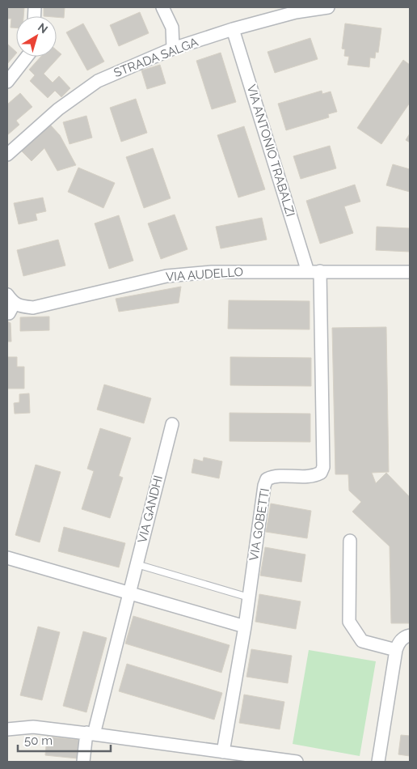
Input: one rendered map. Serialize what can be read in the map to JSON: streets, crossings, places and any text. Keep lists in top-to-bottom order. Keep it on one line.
{"streets":{"street":["STRADA SALGA","VIA ANTONIO TRABALZI","VIA AUDELLO","VIA GANDHI","VIA GOBETTI"]},"crossings":[["STRADA SALGA","VIA ANTONIO TRABALZI"],["VIA ANTONIO TRABALZI","VIA AUDELLO"],["VIA AUDELLO","VIA GOBETTI"]],"scale_bar":"50 m","north":"top right"}
